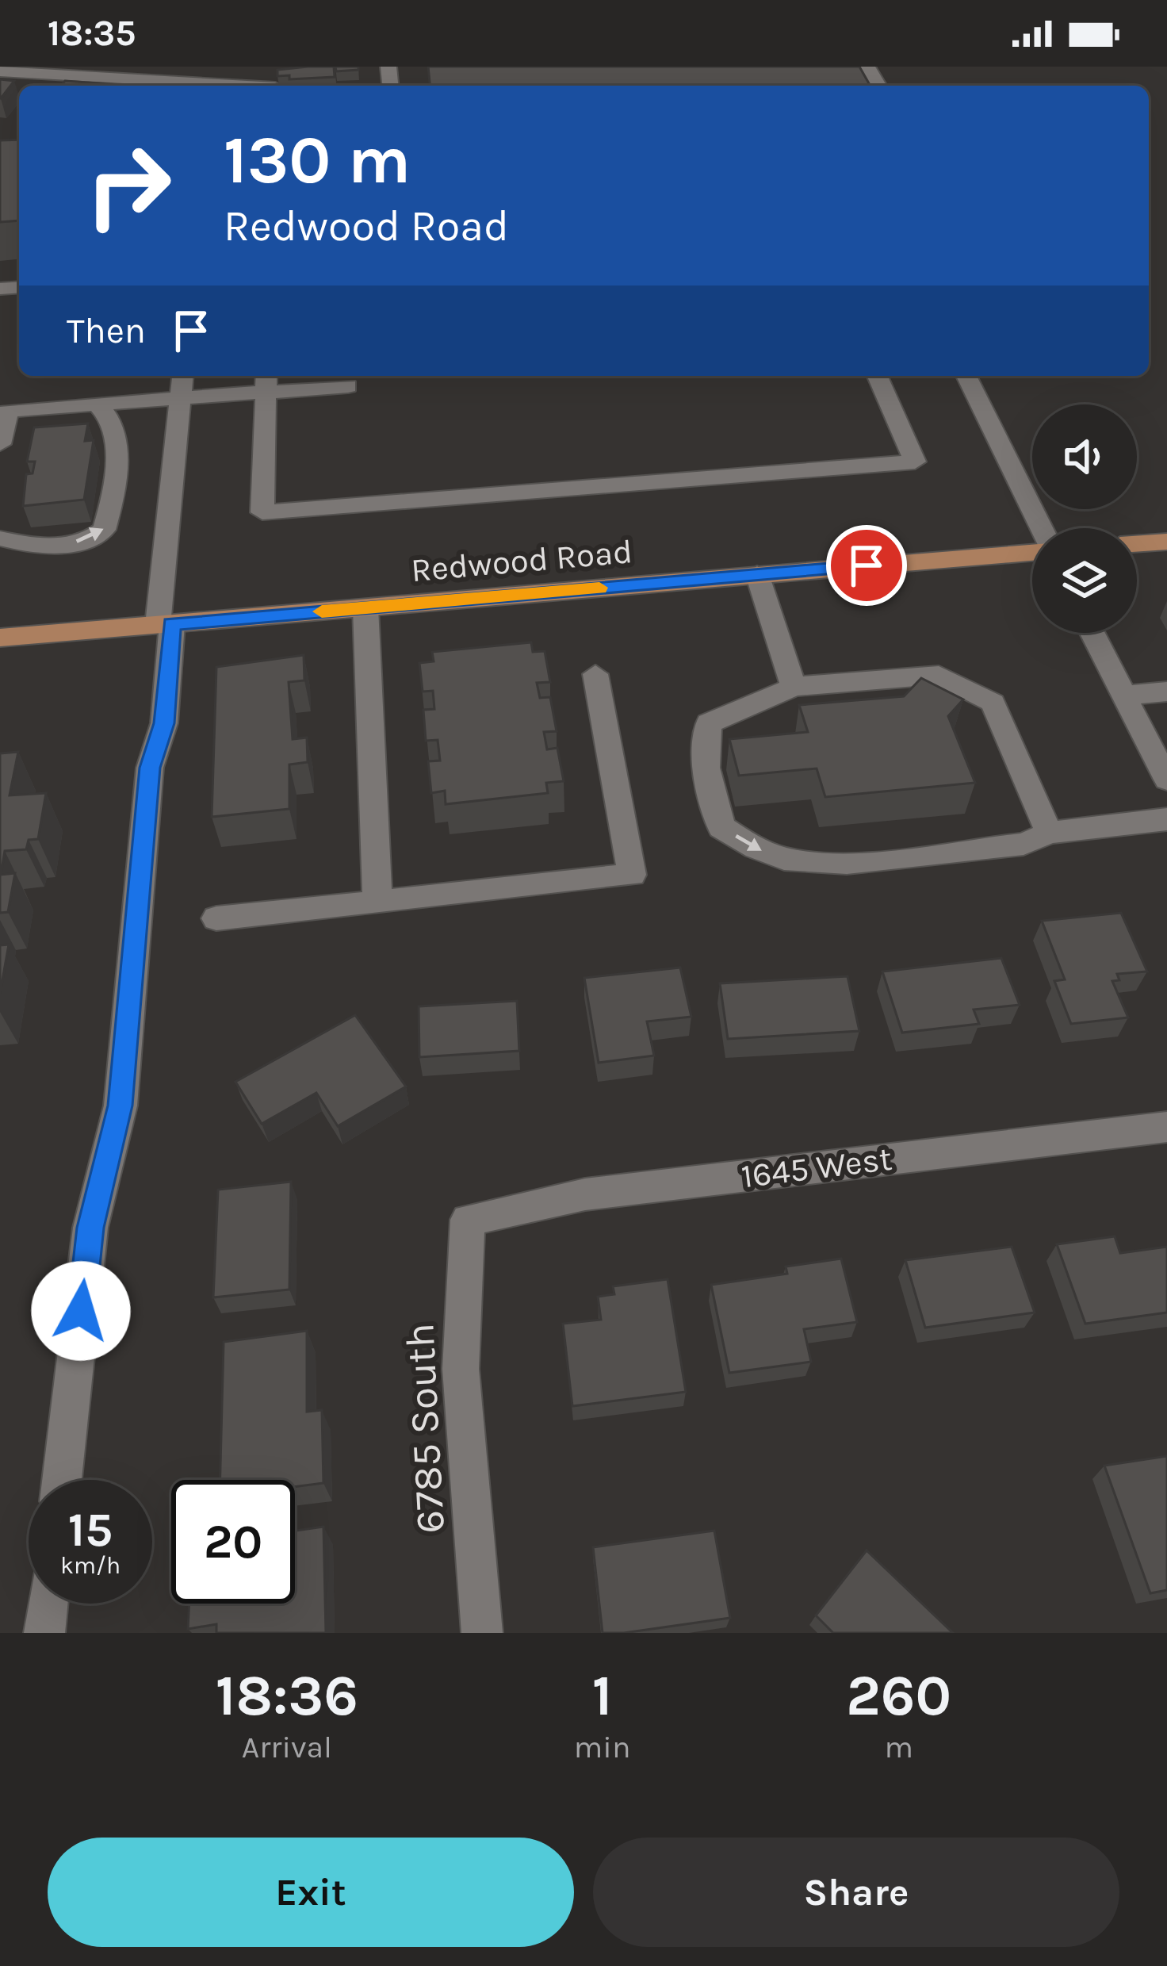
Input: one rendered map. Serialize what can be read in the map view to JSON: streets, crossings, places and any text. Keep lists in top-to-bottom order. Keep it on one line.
{"streets":{"main road":["Redwood Road"],"street":["1645 West","6785 South"]},"crossings":[["1645 West","6785 South"]],"page":{"status":"18:35","turn":["130 m","Redwood Road"],"then":"Then","speed":"15 km/h","limit":"20","eta":["18:36","Arrival","1","min","260","m"],"buttons":["Exit","Share"]}}
